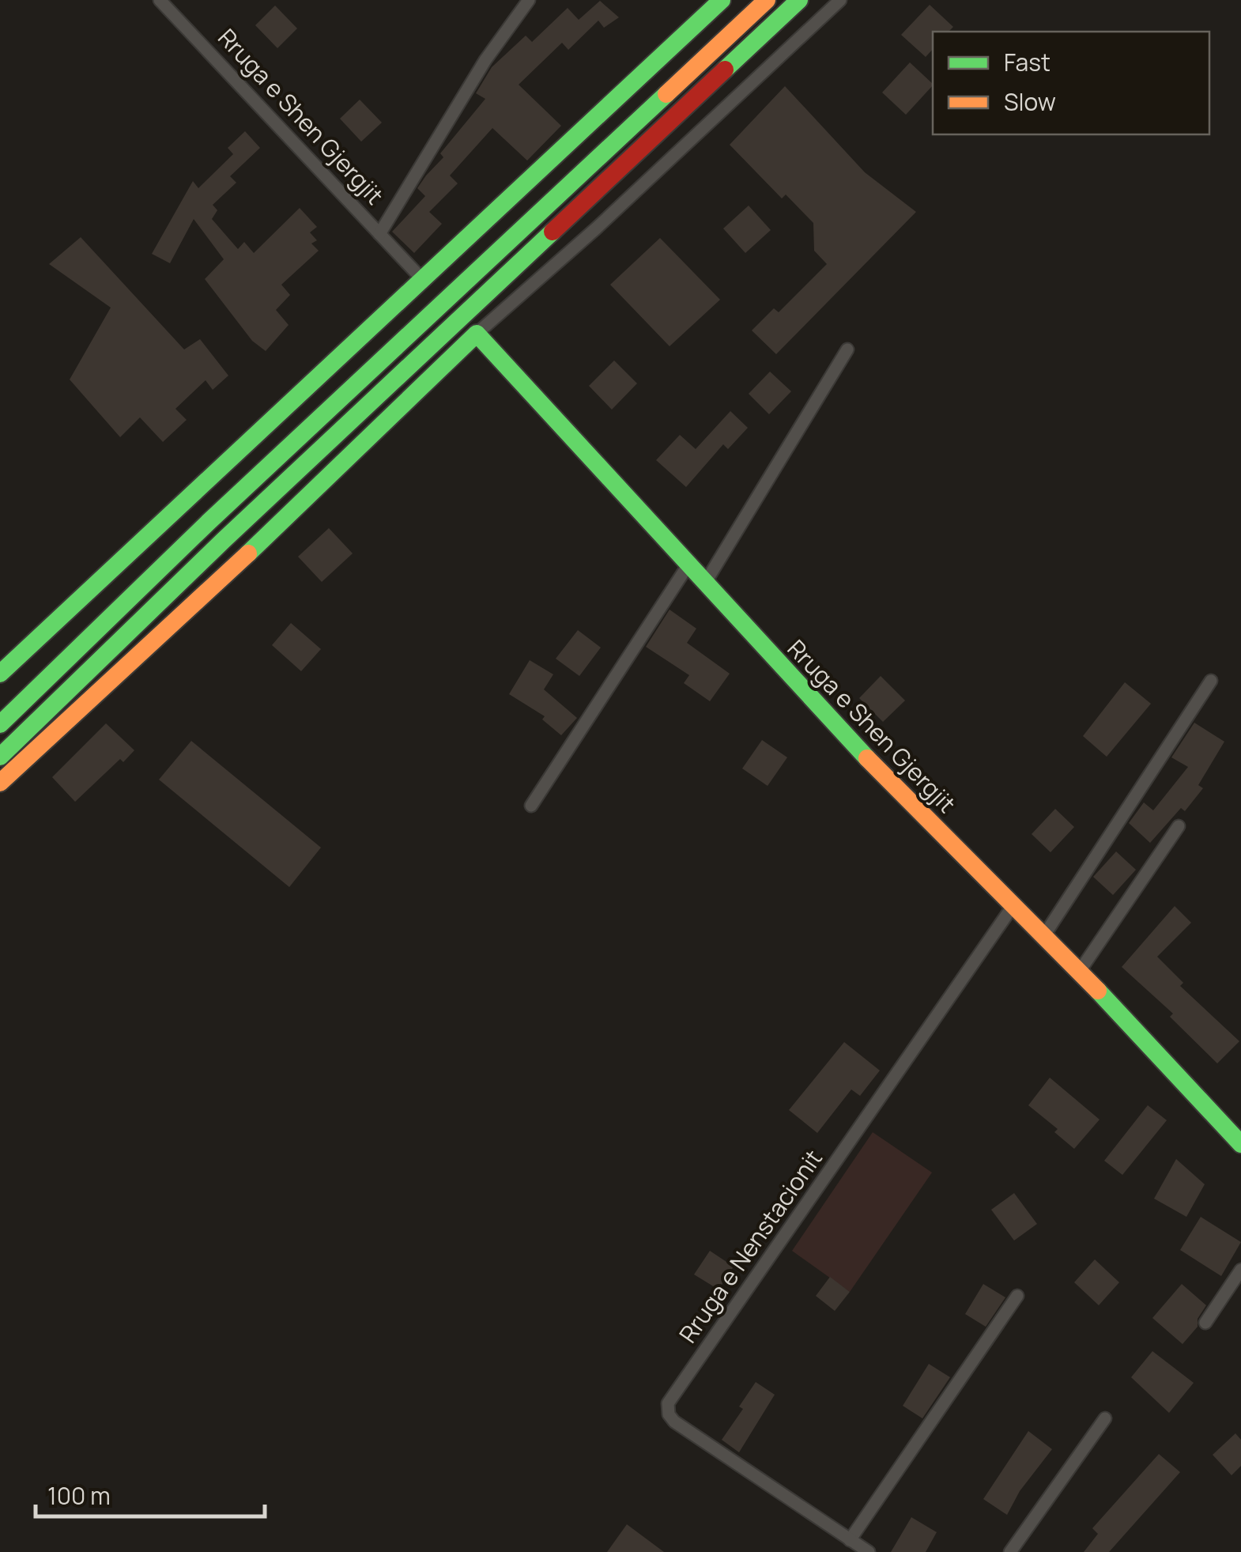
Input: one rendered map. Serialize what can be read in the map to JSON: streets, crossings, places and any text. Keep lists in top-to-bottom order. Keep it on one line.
{"streets":{"main road":["Rruga e Shen Gjergjit"],"street":["Rruga e Nenstacionit"]},"crossings":[["Rruga e Shen Gjergjit","Rruga e Nenstacionit"]],"legend":["Fast","Slow"],"scale_bar":"100 m"}
